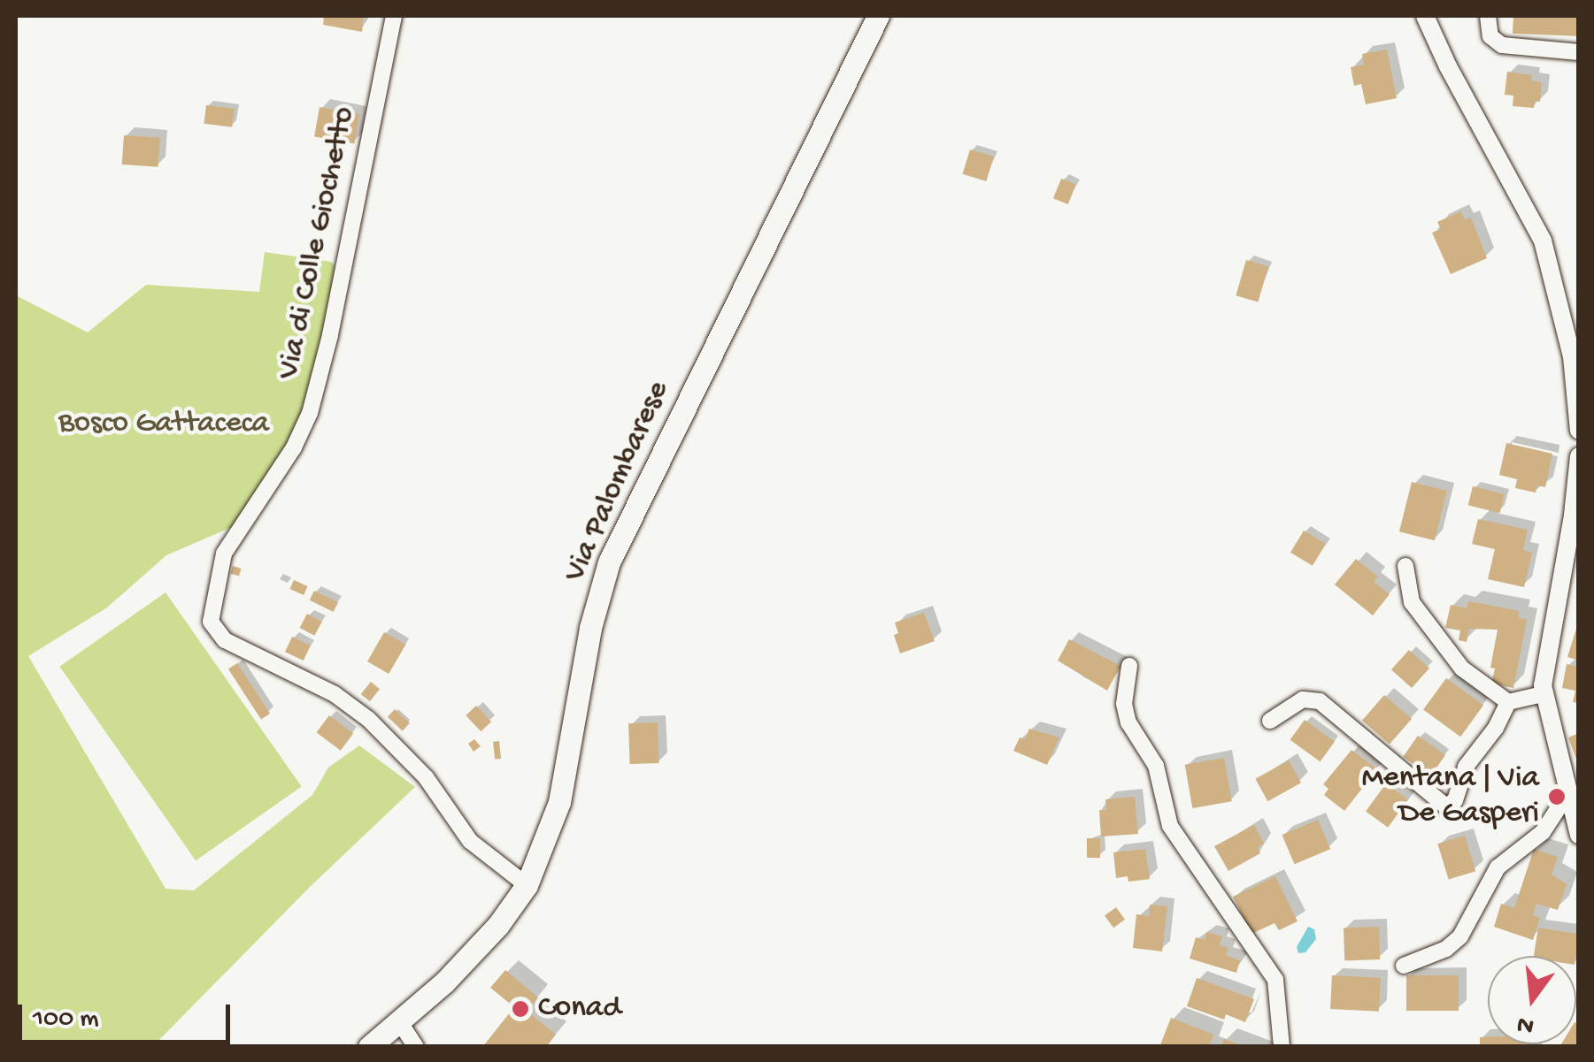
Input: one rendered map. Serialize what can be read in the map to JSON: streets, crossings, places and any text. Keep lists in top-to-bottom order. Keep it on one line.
{"streets":{"main road":["Via Palombarese"],"street":["Via di Colle Giochetto"]},"crossings":[["Via di Colle Giochetto","Via Palombarese"]],"parks":["Bosco Gattaceca"],"places":["Mentana | Via De Gasperi","Conad"],"scale_bar":"100 m","north":"bottom"}
